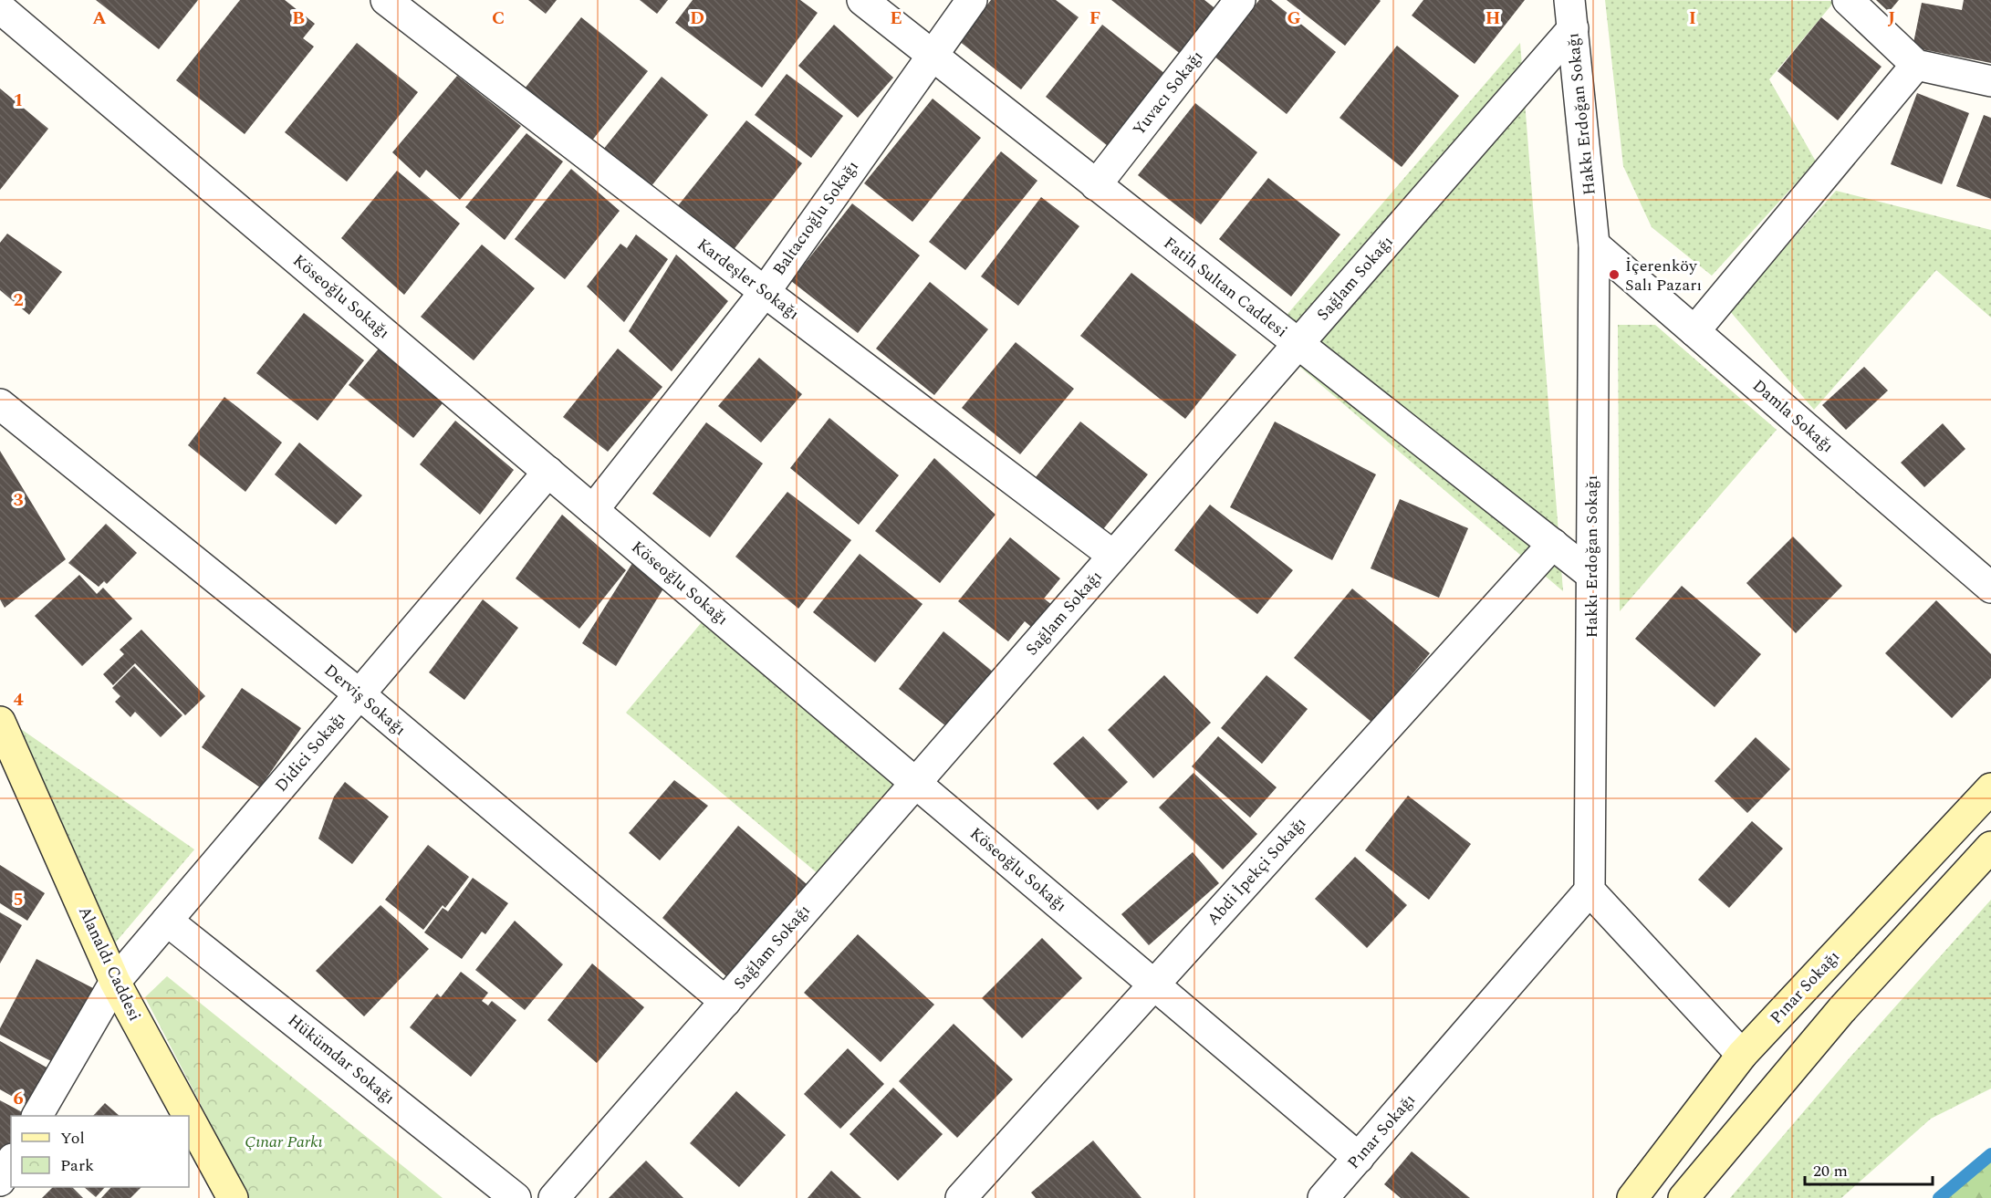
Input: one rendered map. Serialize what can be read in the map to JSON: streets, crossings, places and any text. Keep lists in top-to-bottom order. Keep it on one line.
{"streets":{"main road":["Alanaldı Caddesi","Pınar Sokağı"],"street":["Yuvacı Sokağı","Hakkı Erdoğan Sokağı","Baltacıoğlu Sokağı","Sağlam Sokağı","Kardeşler Sokağı","Fatih Sultan Caddesi","Köseoğlu Sokağı","Damla Sokağı","Derviş Sokağı","Didici Sokağı","Abdi İpekçi Sokağı","Hükümdar Sokağı"]},"crossings":[["Yuvacı Sokağı","Fatih Sultan Caddesi"],["Hakkı Erdoğan Sokağı","Sağlam Sokağı"],["Hakkı Erdoğan Sokağı","Fatih Sultan Caddesi"],["Hakkı Erdoğan Sokağı","Damla Sokağı"],["Hakkı Erdoğan Sokağı","Pınar Sokağı"],["Baltacıoğlu Sokağı","Kardeşler Sokağı"],["Baltacıoğlu Sokağı","Fatih Sultan Caddesi"],["Baltacıoğlu Sokağı","Köseoğlu Sokağı"],["Sağlam Sokağı","Kardeşler Sokağı"],["Sağlam Sokağı","Fatih Sultan Caddesi"],["Sağlam Sokağı","Köseoğlu Sokağı"],["Sağlam Sokağı","Derviş Sokağı"],["Fatih Sultan Caddesi","Abdi İpekçi Sokağı"],["Köseoğlu Sokağı","Didici Sokağı"],["Köseoğlu Sokağı","Abdi İpekçi Sokağı"],["Köseoğlu Sokağı","Pınar Sokağı"],["Derviş Sokağı","Didici Sokağı"],["Didici Sokağı","Alanaldı Caddesi"],["Didici Sokağı","Hükümdar Sokağı"]],"parks":["Çınar Parkı"],"places":["İçerenköy Salı Pazarı"],"legend":["Yol","Park"],"scale_bar":"20 m","grid":{"columns":["A","B","C","D","E","F","G","H","I","J"],"rows":["1","2","3","4","5","6"]}}
